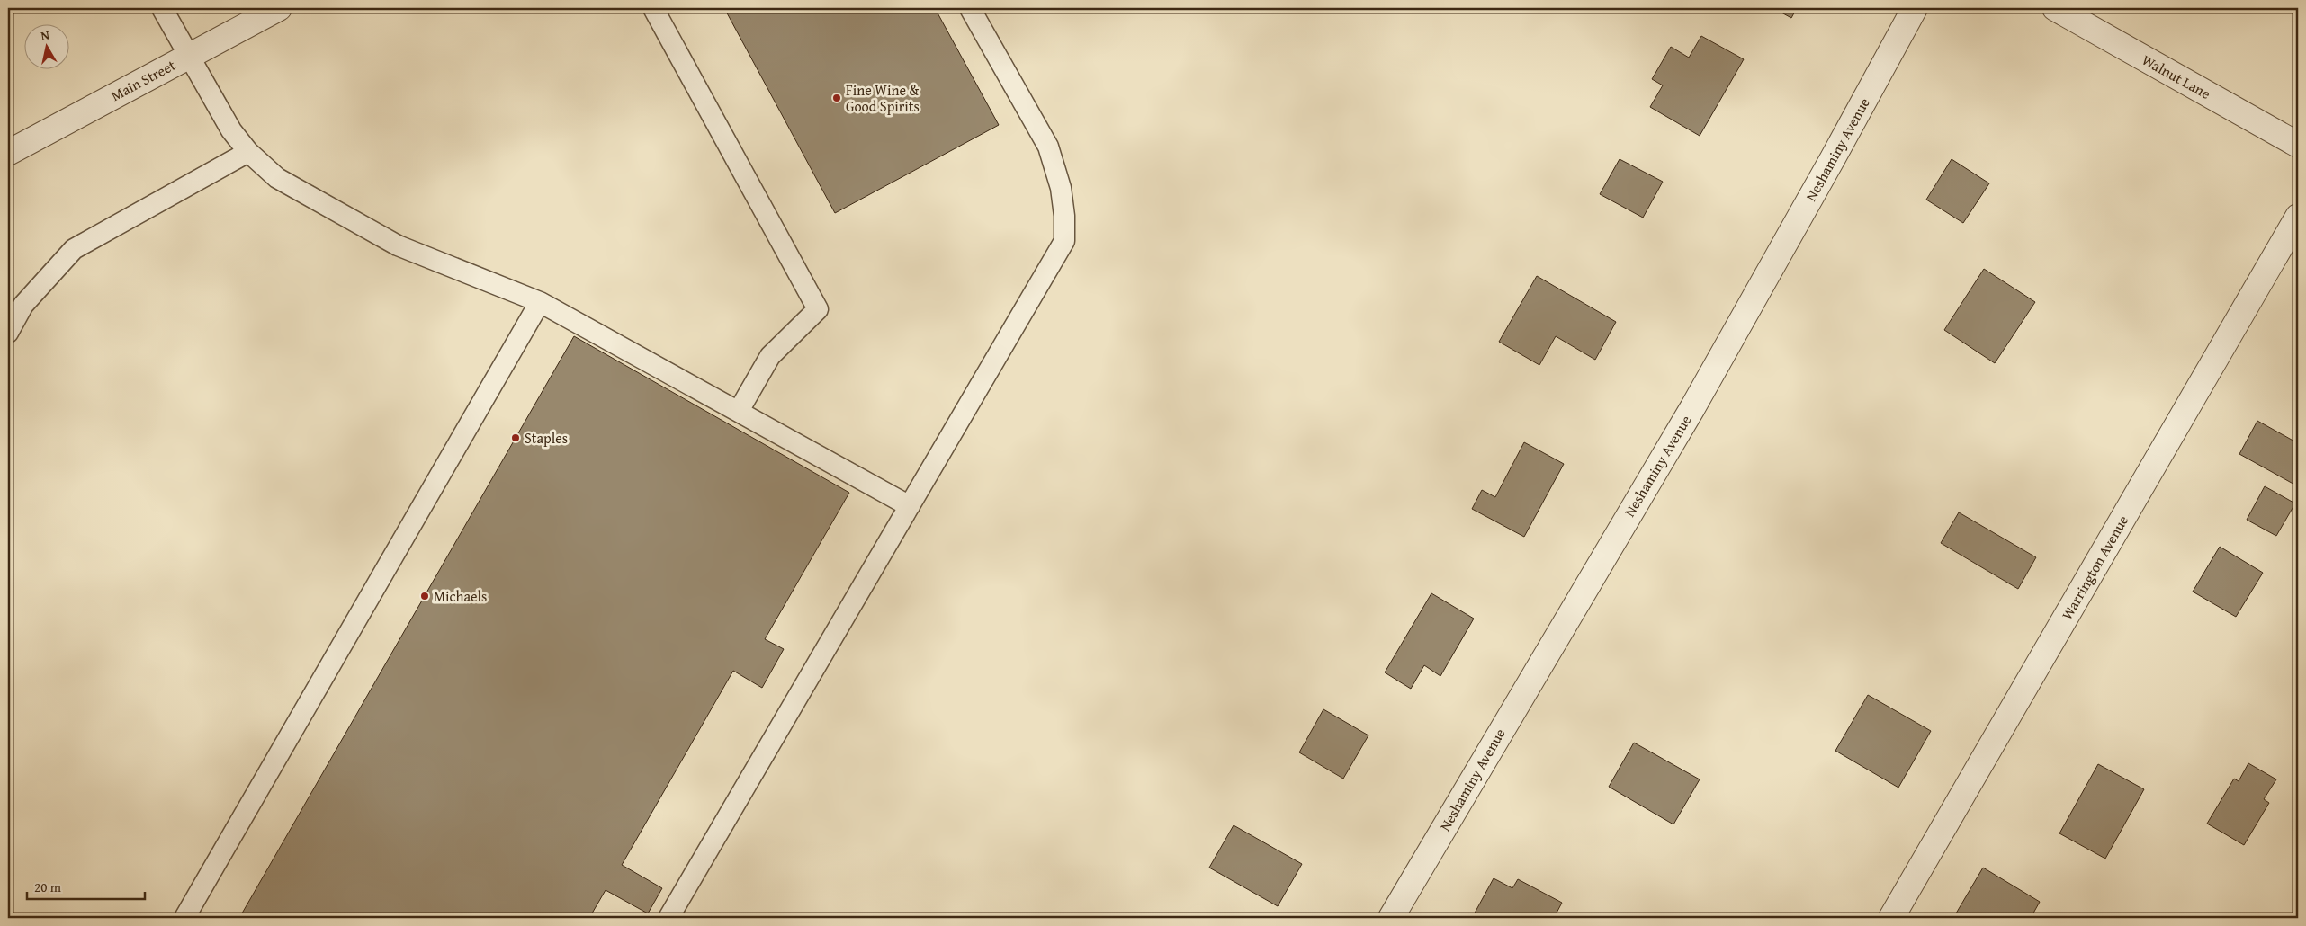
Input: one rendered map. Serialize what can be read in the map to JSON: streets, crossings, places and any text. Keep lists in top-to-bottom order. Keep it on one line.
{"streets":{"street":["Walnut Lane","Main Street","Neshaminy Avenue","Warrington Avenue"]},"places":["Fine Wine & Good Spirits","Staples","Michaels"],"scale_bar":"20 m","north":"top"}
